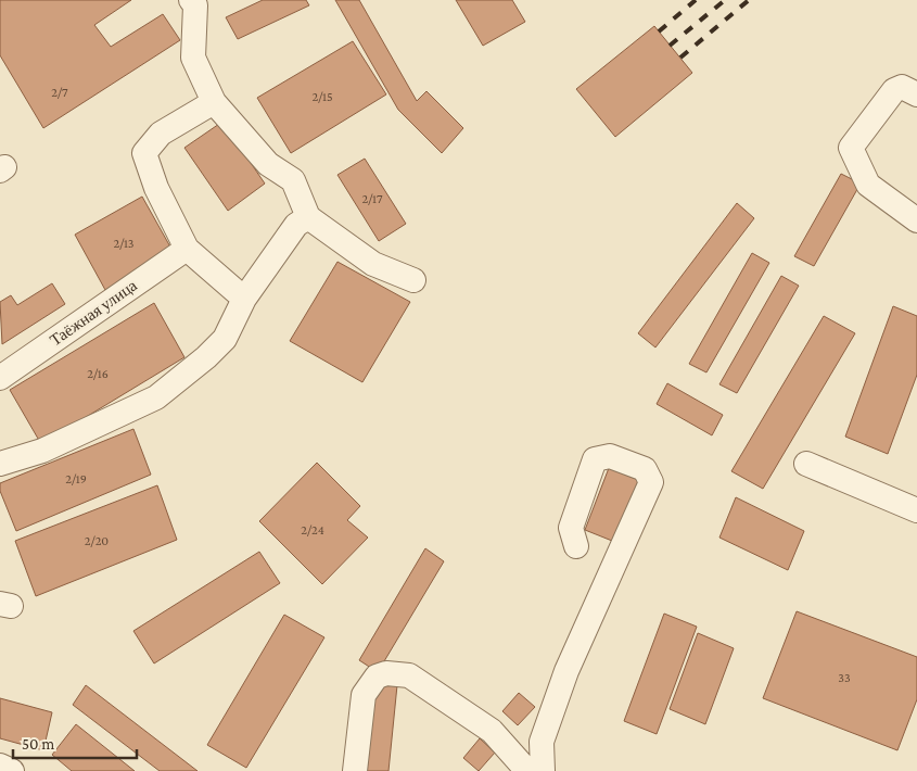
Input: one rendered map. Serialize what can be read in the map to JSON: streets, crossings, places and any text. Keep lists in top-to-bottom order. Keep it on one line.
{"streets":{"street":["Таёжная улица"]},"house_numbers":["2/7","2/15","2/17","2/13","2/16","2/19","2/24","2/20","33"],"scale_bar":"50 m"}
